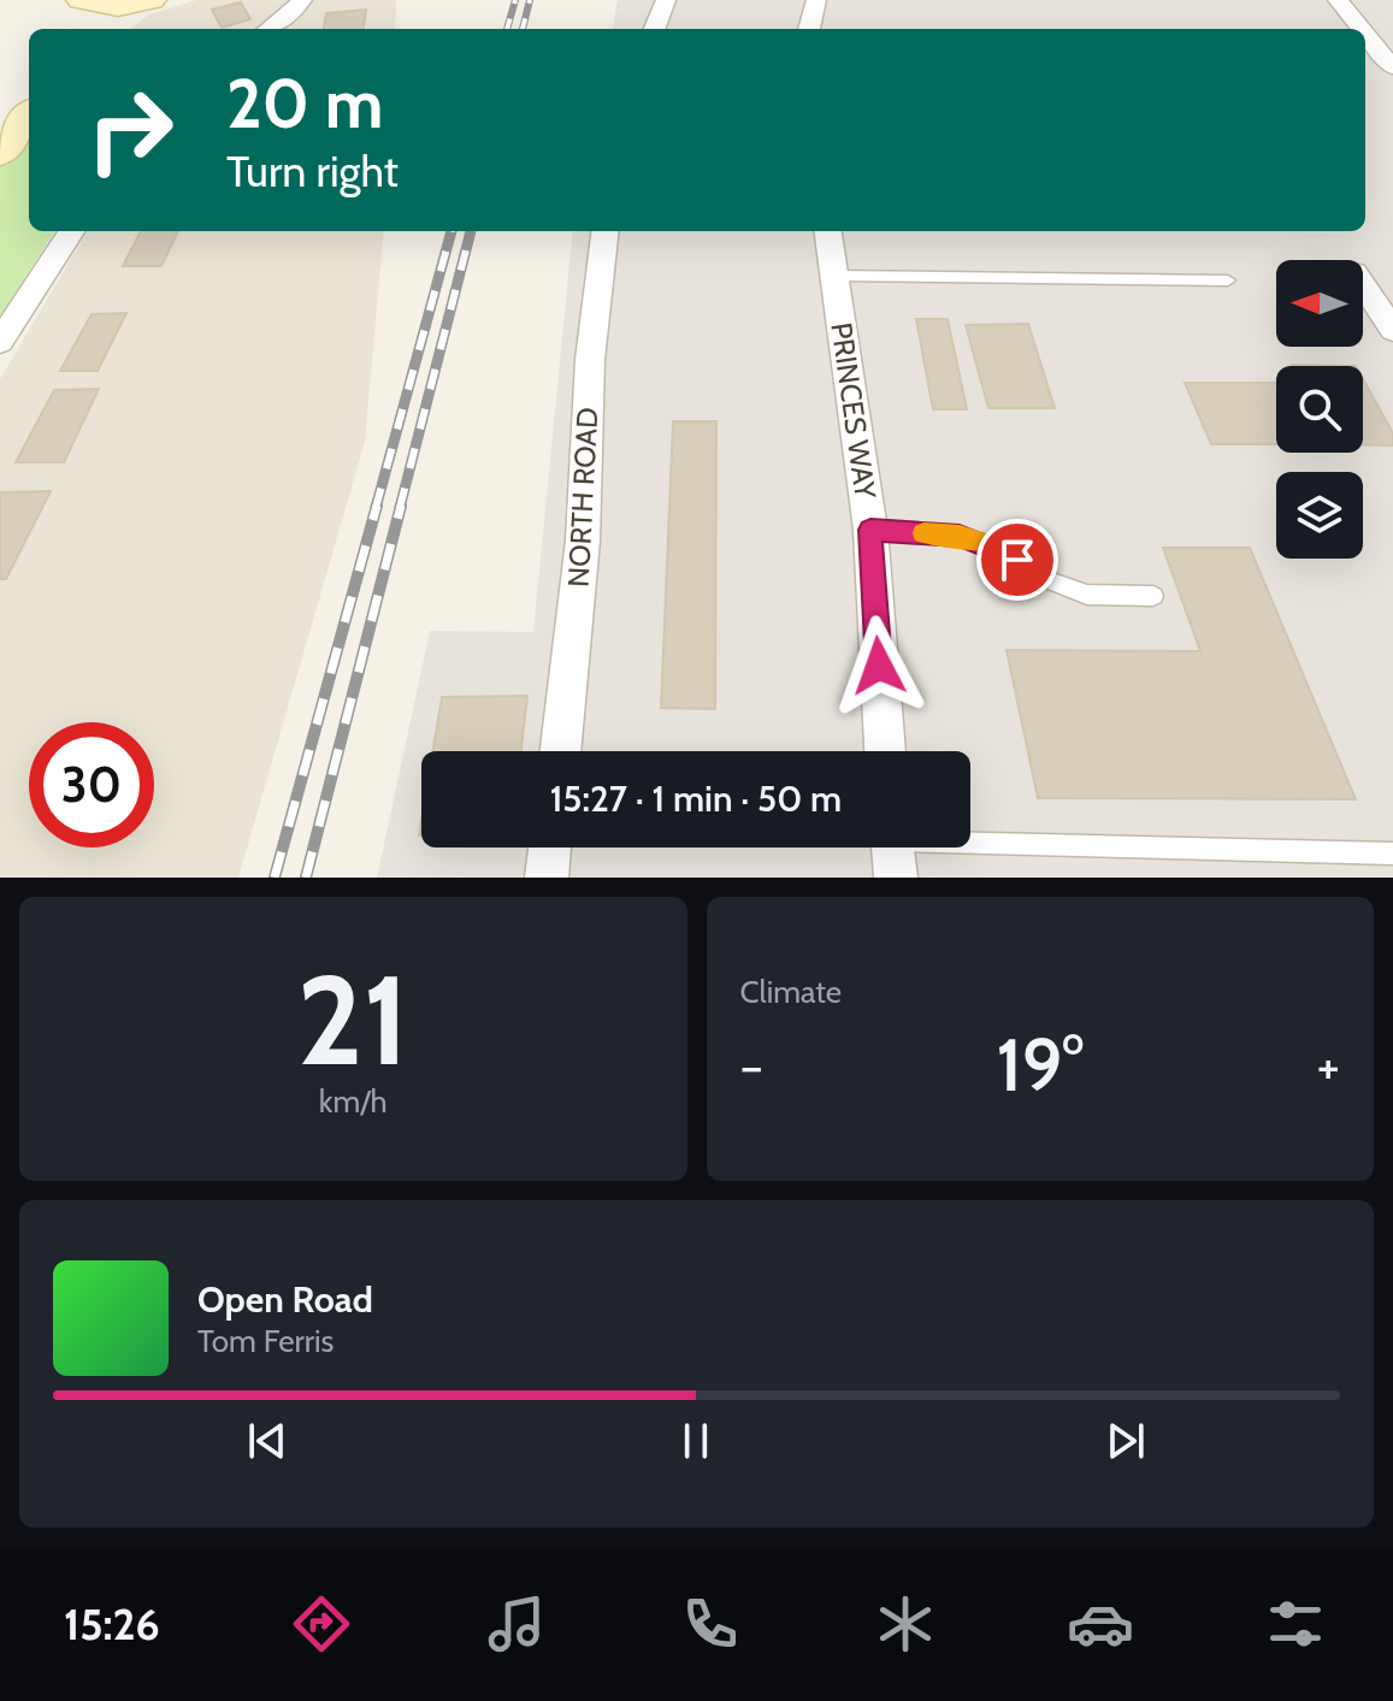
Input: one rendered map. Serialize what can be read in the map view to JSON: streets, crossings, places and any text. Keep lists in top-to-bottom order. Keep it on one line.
{"streets":{"street":["PRINCES WAY","NORTH ROAD"]},"north":"left","page":{"turn":["20 m","Turn right"],"limit":"30","trip":"15:27 · 1 min · 50 m","tile":[["21","km/h"],"Climate"],"heat":["−","19°","+"],"song":["Open Road","Tom Ferris"],"tabs":"15:26"}}
